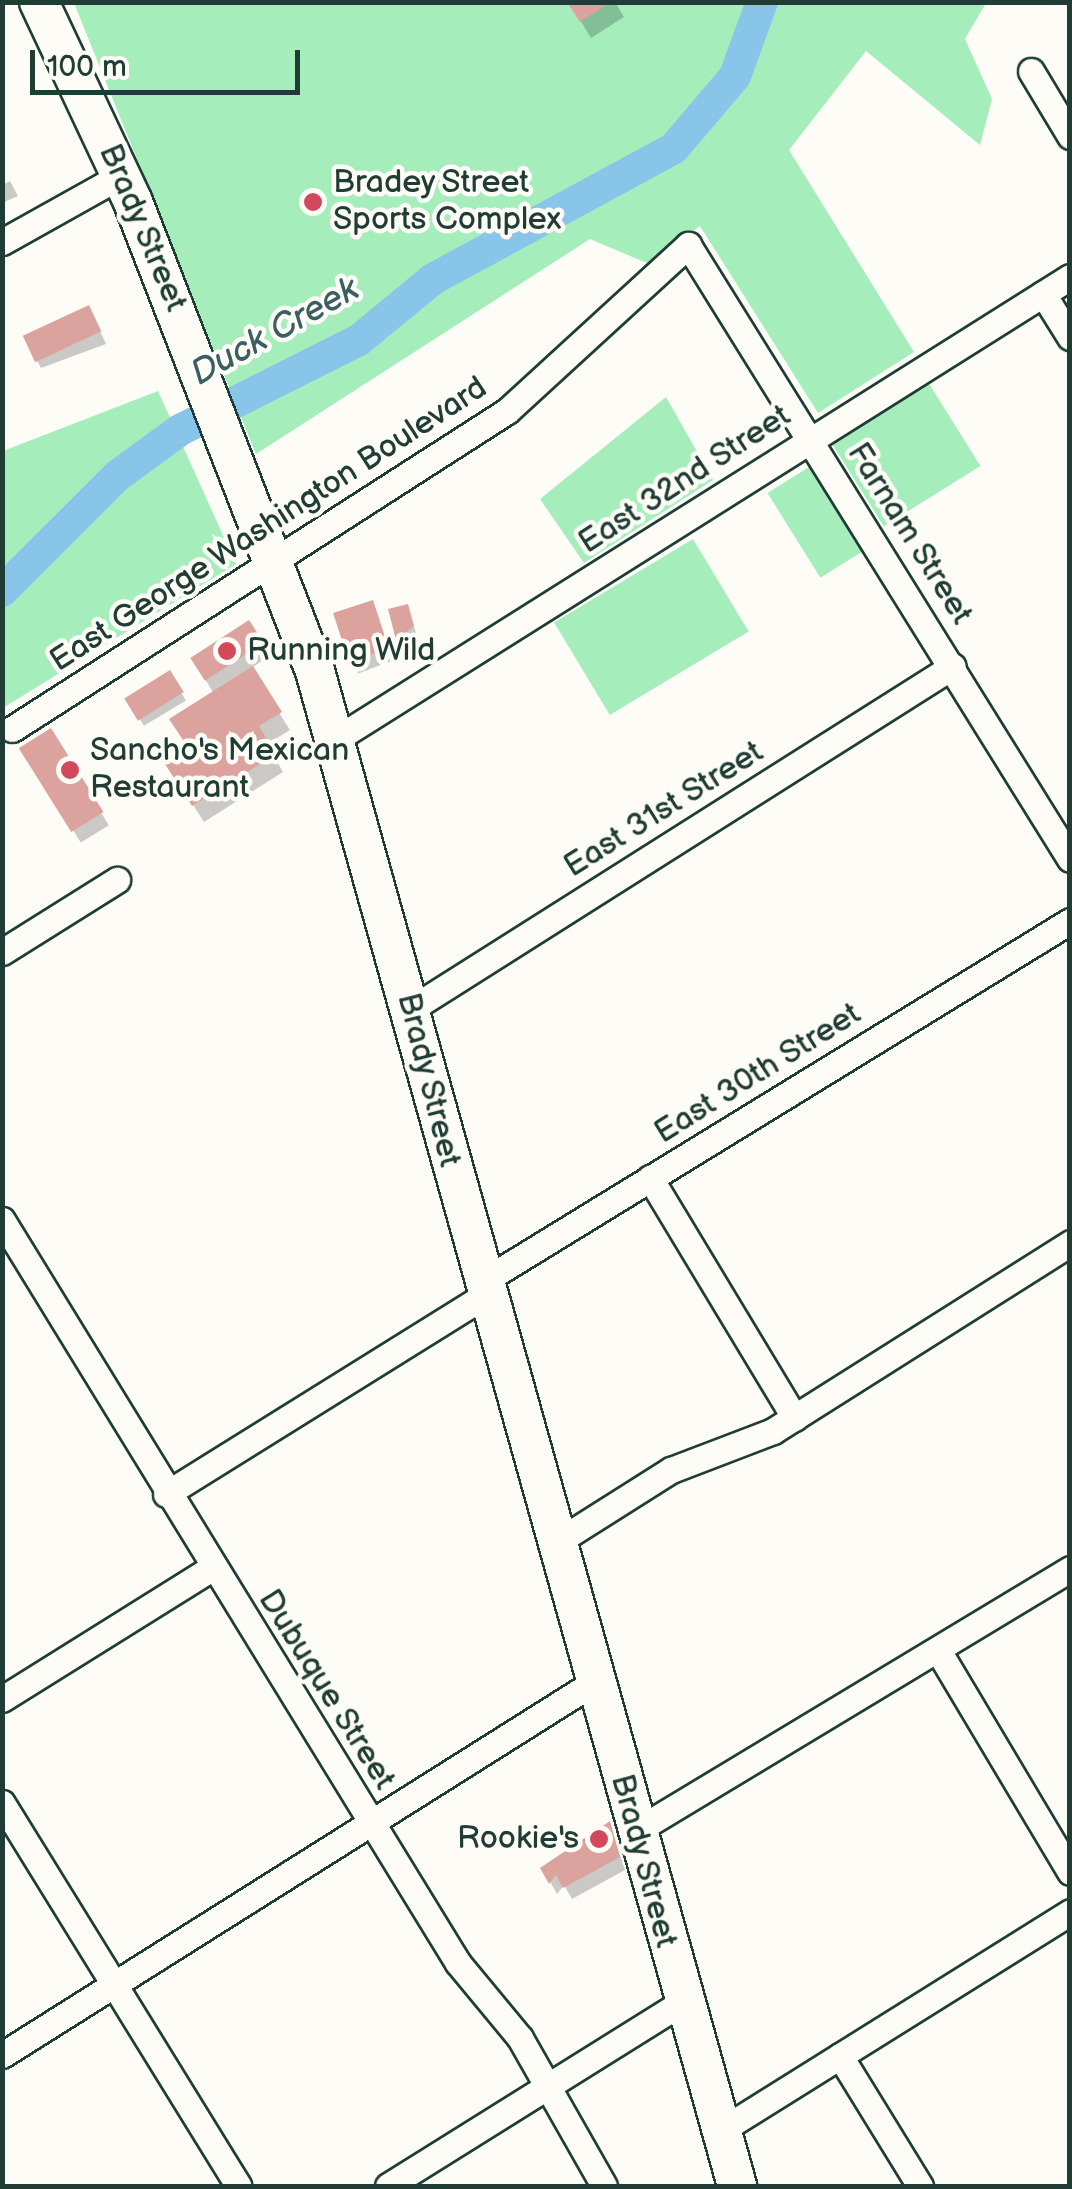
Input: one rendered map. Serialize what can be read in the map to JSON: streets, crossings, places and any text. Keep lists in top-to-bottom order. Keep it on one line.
{"streets":{"highway":["Brady Street"],"street":["East 32nd Street","East George Washington Boulevard","Farnam Street","East 31st Street","East 30th Street","Dubuque Street"]},"crossings":[["Brady Street","East 32nd Street"],["Brady Street","East George Washington Boulevard"],["Brady Street","East 31st Street"],["Brady Street","East 30th Street"],["East 32nd Street","Farnam Street"],["East George Washington Boulevard","Farnam Street"],["Farnam Street","East 31st Street"],["East 30th Street","Dubuque Street"]],"water":["Duck Creek"],"places":["Bradey Street Sports Complex","Running Wild","Sancho's Mexican Restaurant","Rookie's"],"scale_bar":"100 m"}
